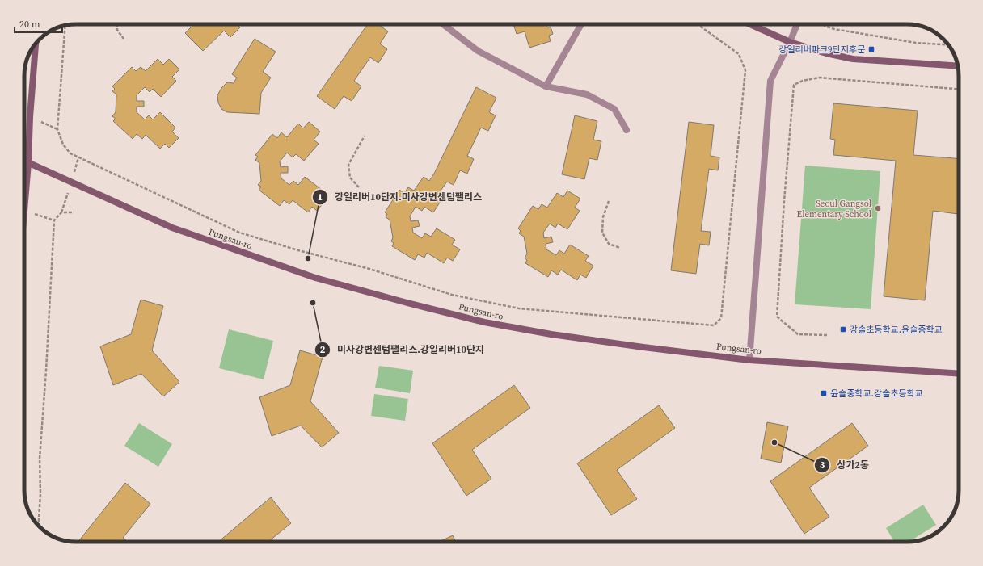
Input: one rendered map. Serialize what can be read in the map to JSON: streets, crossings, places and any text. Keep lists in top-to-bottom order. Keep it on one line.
{"streets":{"street":["Pungsan-ro"]},"places":{"transit":["강일리버파크9단지후문","강솔초등학교.윤슬중학교","윤슬중학교.강솔초등학교"],"other":["Seoul Gangsol Elementary School","강일리버10단지.미사강변센텀팰리스","미사강변센텀팰리스.강일리버10단지","상가2동"]},"scale_bar":"20 m"}
